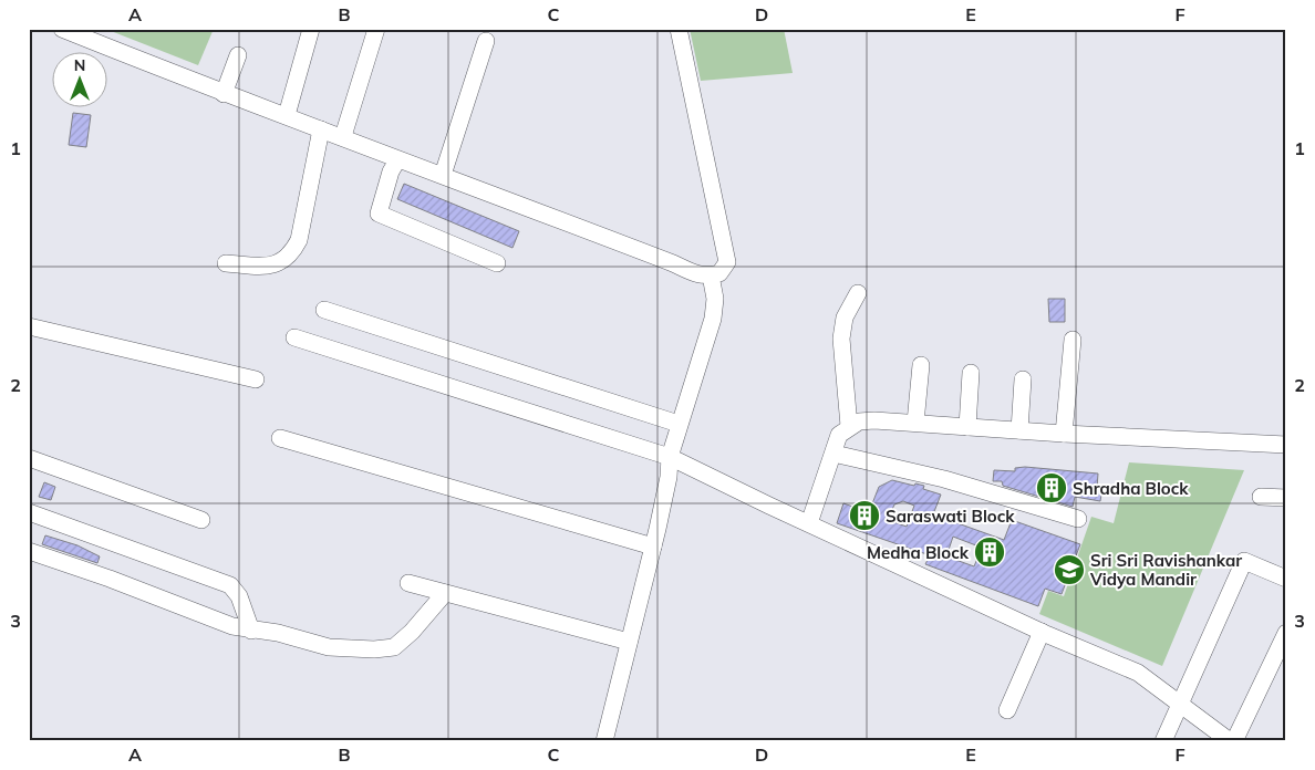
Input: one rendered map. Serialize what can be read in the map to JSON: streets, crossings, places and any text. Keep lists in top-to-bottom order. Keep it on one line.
{"places":{"building":["Shradha Block","Saraswati Block","Medha Block"],"school or university":["Sri Sri Ravishankar Vidya Mandir"]},"north":"top","grid":{"columns":["A","B","C","D","E","F"],"rows":["1","2","3"]}}
